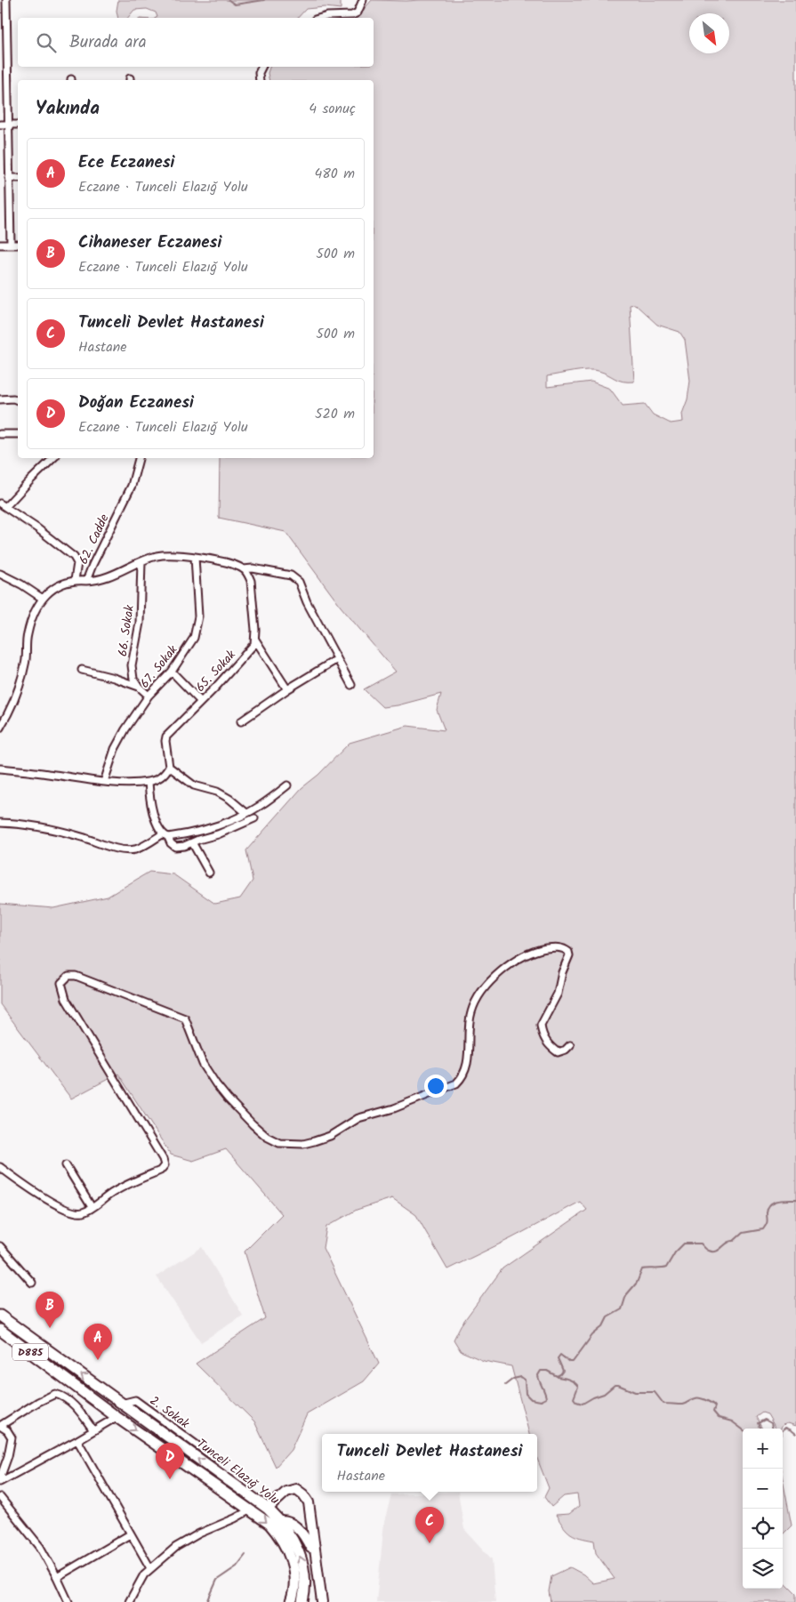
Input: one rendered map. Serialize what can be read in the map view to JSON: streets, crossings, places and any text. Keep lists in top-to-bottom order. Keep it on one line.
{"streets":{"main road":["D885","Tunceli Elazığ Yolu"],"street":["62. Cadde","66. Sokak","67. Sokak","65. Sokak","2. Sokak"]},"crossings":[["66. Sokak","67. Sokak"],["2. Sokak","Tunceli Elazığ Yolu"]],"north":"bottom right","page":{"search":"Burada ara","heading":["Yakında","4 sonuç"],"list":[{"mark":"A","name":"Ece Eczanesi","note":"Eczane · Tunceli Elazığ Yolu","value":"480 m"},{"mark":"B","name":"Cihaneser Eczanesi","note":"Eczane · Tunceli Elazığ Yolu","value":"500 m"},{"mark":"C","name":"Tunceli Devlet Hastanesi","note":"Hastane","value":"500 m"},{"mark":"D","name":"Doğan Eczanesi","note":"Eczane · Tunceli Elazığ Yolu","value":"520 m"}],"pins":["B","A","D","C"],"map_buttons":["+","−"],"popup":["Tunceli Devlet Hastanesi","Hastane"]}}
